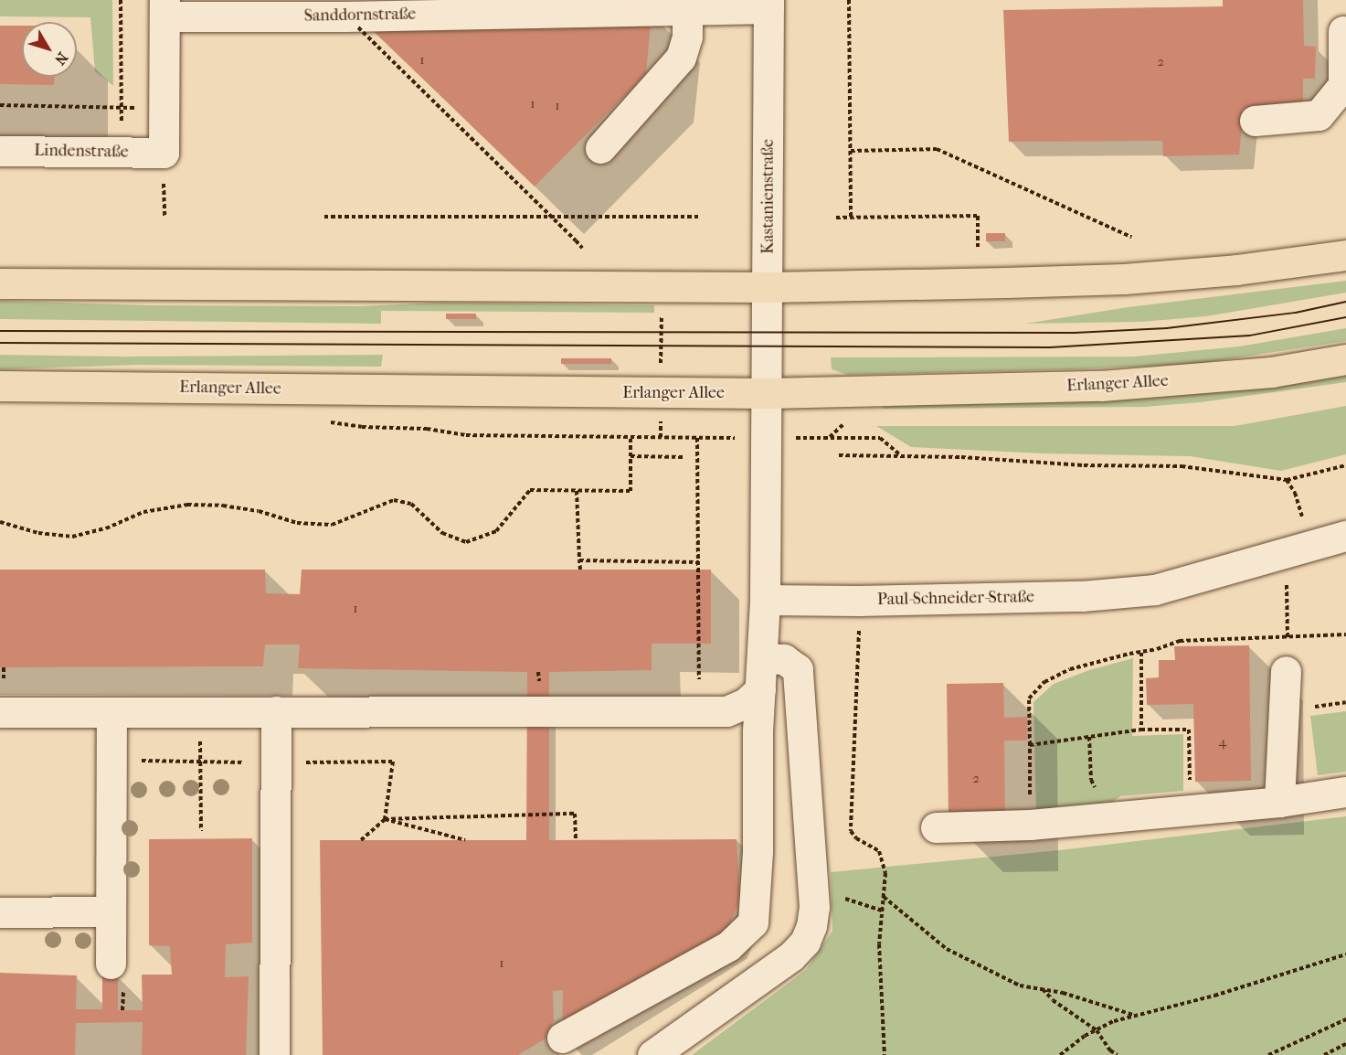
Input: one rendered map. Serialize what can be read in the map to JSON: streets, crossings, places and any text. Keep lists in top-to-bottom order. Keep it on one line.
{"streets":{"main road":["Erlanger Allee"],"street":["Sanddornstraße","Lindenstraße","Kastanienstraße","Paul-Schneider-Straße"]},"crossings":[["Sanddornstraße","Lindenstraße"],["Sanddornstraße","Kastanienstraße"],["Kastanienstraße","Erlanger Allee"]],"house_numbers":["1","2","1","1","1","4","2","1"],"north":"bottom right"}
